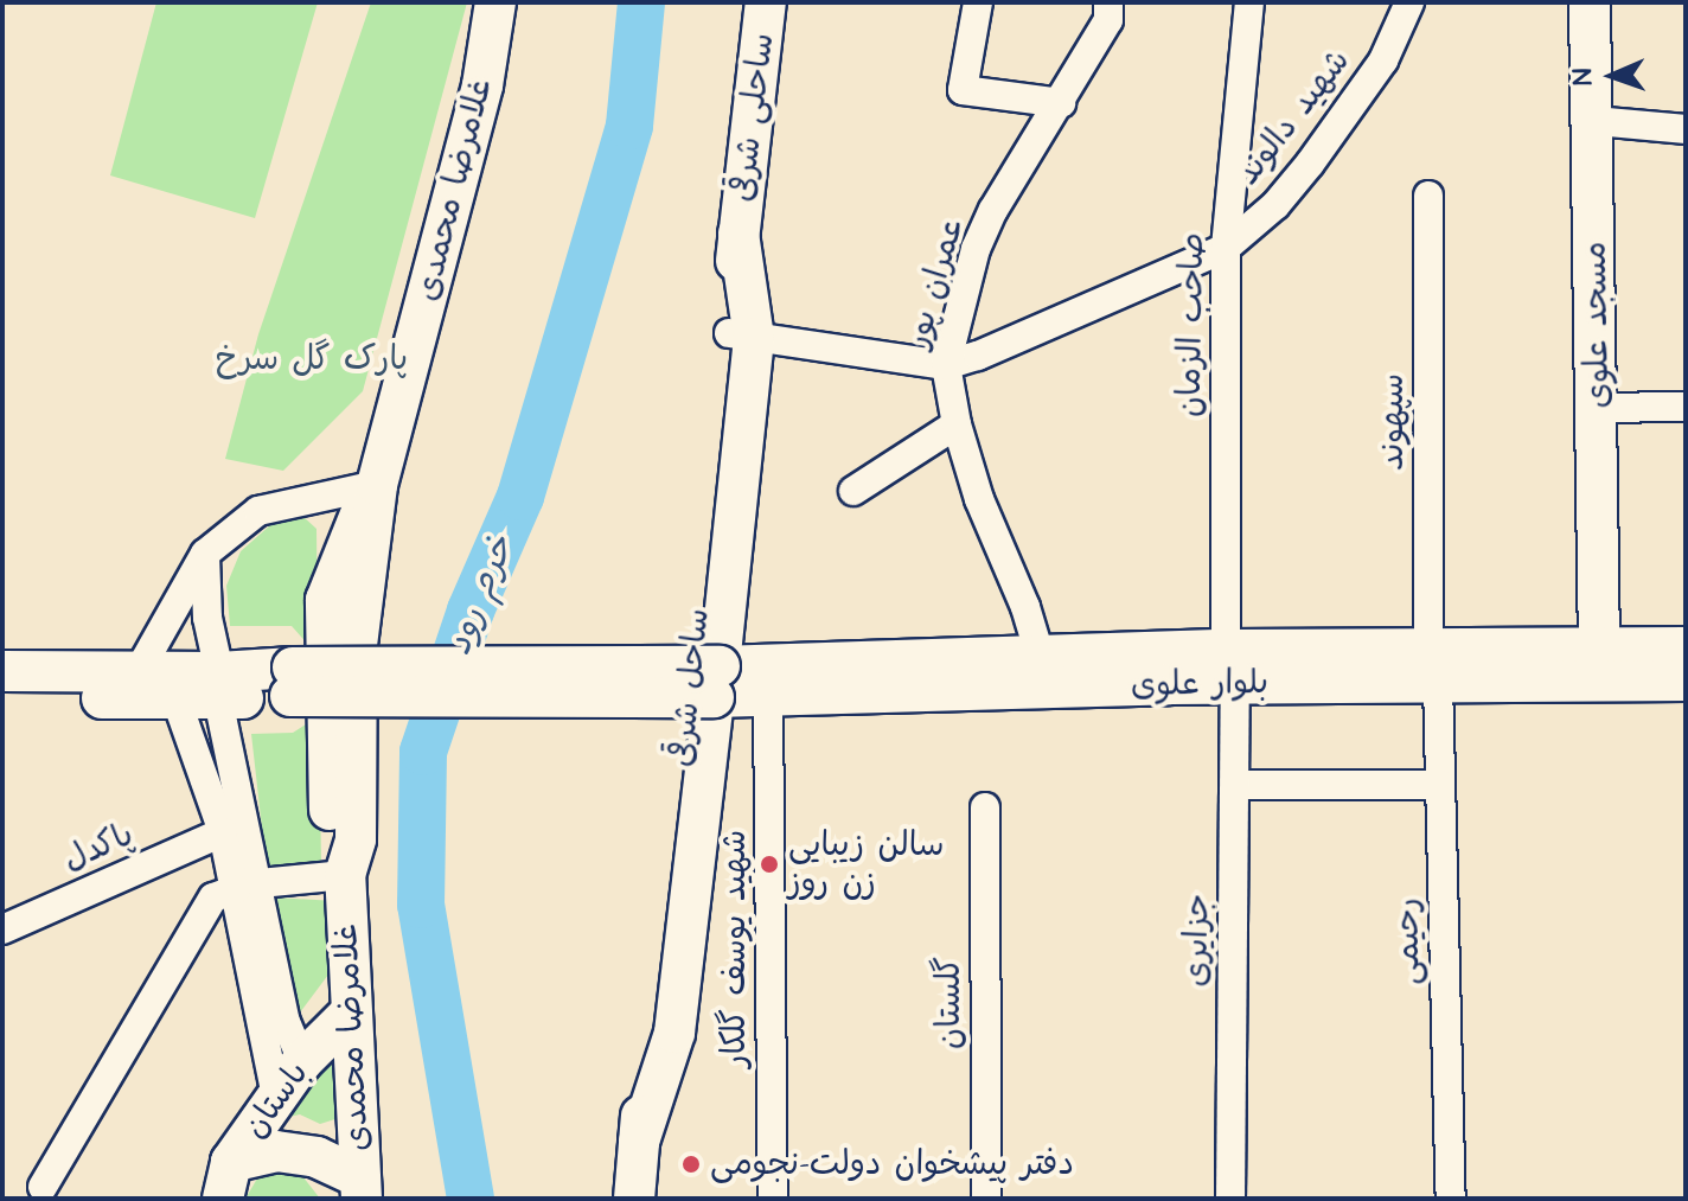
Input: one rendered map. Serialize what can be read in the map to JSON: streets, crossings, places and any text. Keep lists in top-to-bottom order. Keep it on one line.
{"streets":{"main road":["ساحلی شرقی","غلامرضا محمدی","مسجد علوی","بلوار علوی","ساحل شرقی","باستان"],"street":["شهید دالوند","عمران پور","صاحب الزمان","سپهوند","پاکدل","جزایری","رحیمی","شهید یوسف گلکار","گلستان"]},"crossings":[["ساحلی شرقی","ساحل شرقی"],["شهید دالوند","عمران پور"],["شهید دالوند","صاحب الزمان"],["غلامرضا محمدی","باستان"],["عمران پور","بلوار علوی"],["صاحب الزمان","بلوار علوی"],["صاحب الزمان","جزایری"],["مسجد علوی","بلوار علوی"],["سپهوند","بلوار علوی"],["سپهوند","رحیمی"],["بلوار علوی","جزایری"],["بلوار علوی","رحیمی"],["بلوار علوی","شهید یوسف گلکار"]],"water":["خرم رود"],"parks":["پارک گل سرخ"],"places":["سالن زیبایی زن روز","دفتر پیشخوان دولت-نجومی"],"north":"left"}
